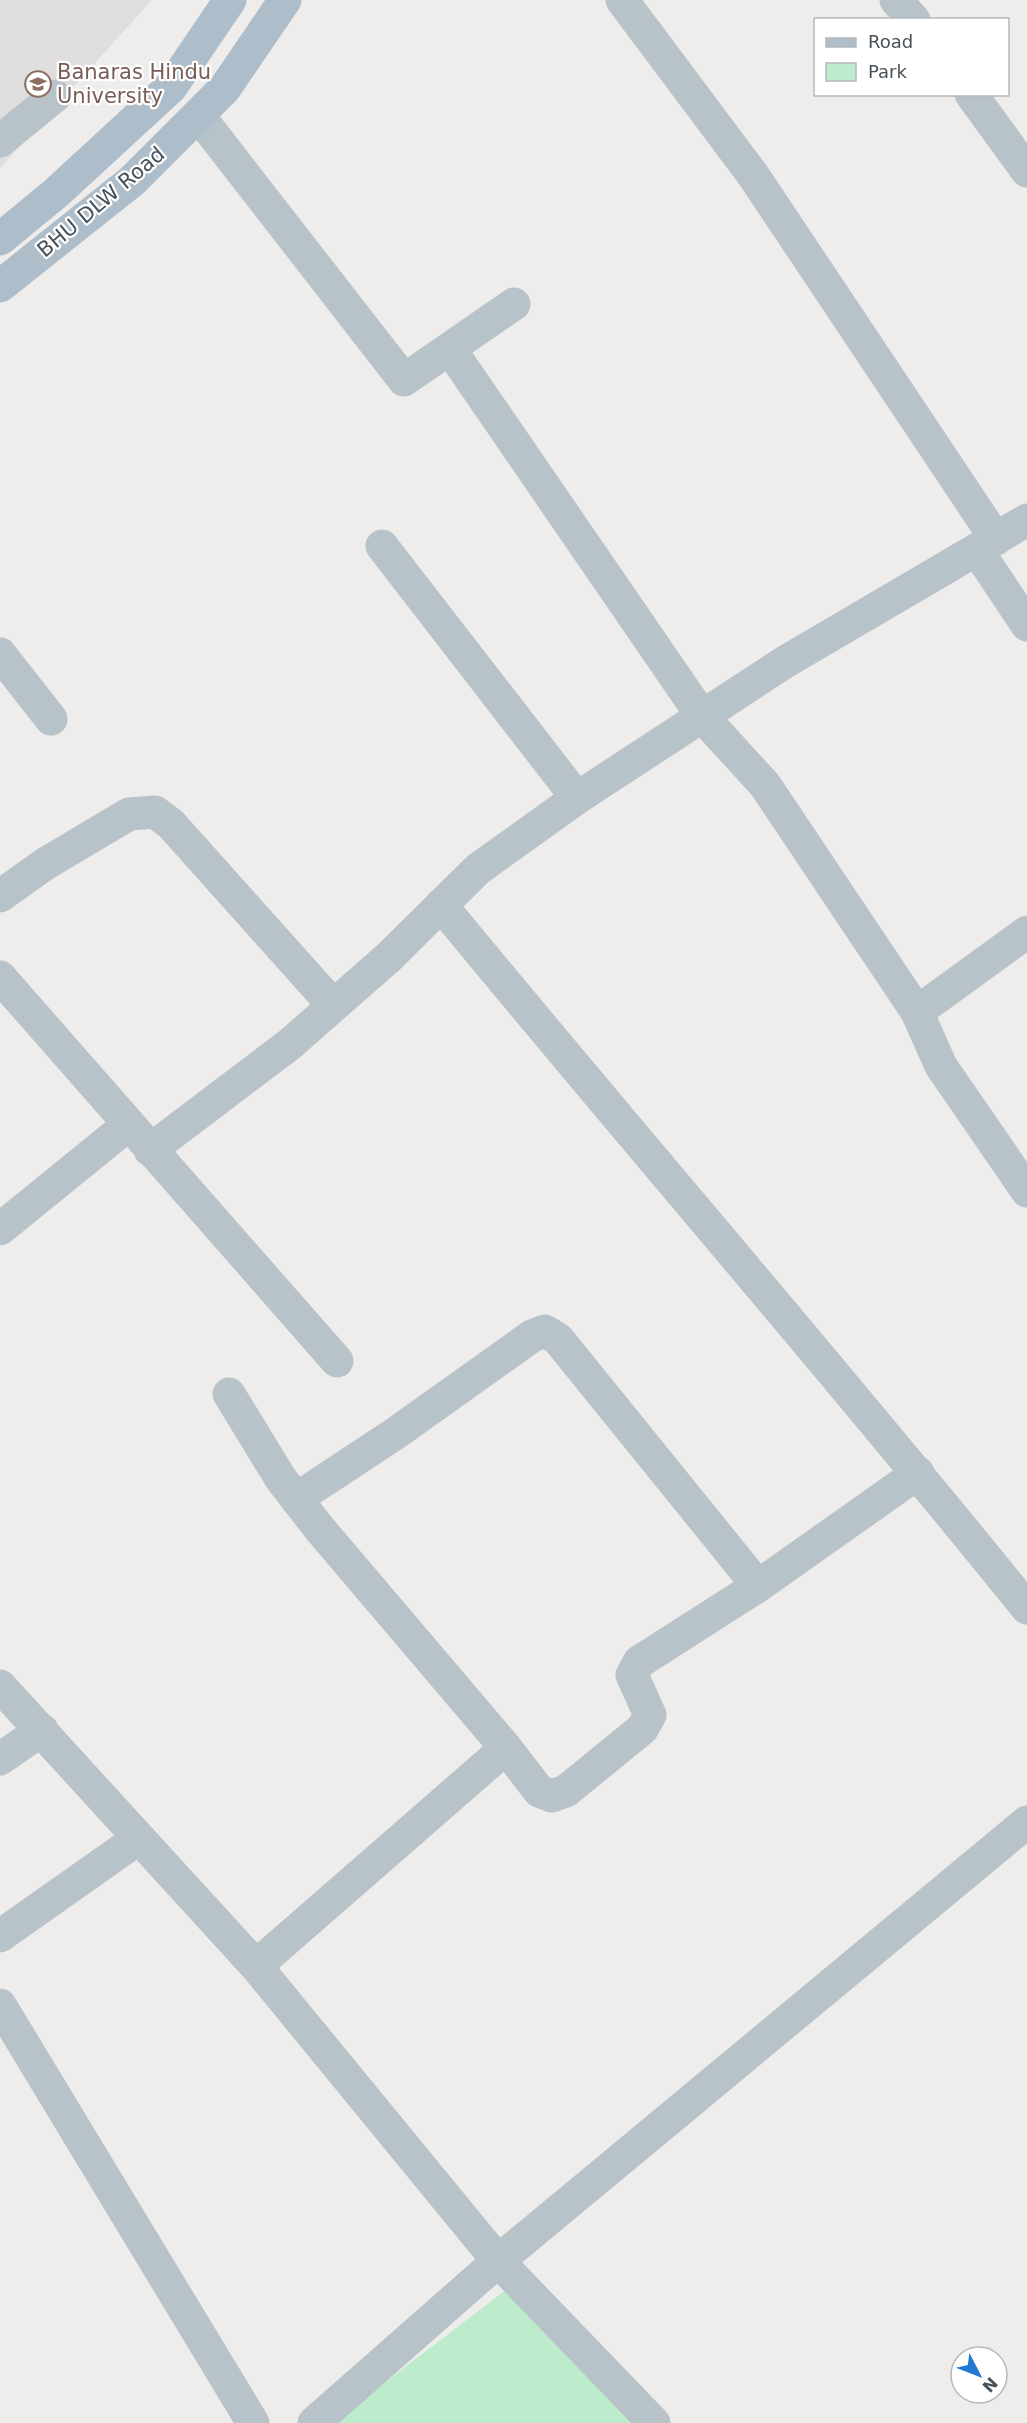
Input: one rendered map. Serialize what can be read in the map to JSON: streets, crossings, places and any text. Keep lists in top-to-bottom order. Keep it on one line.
{"streets":{"main road":["BHU DLW Road"]},"places":{"school or university":["Banaras Hindu University"]},"legend":["Road","Park"],"north":"bottom right"}
